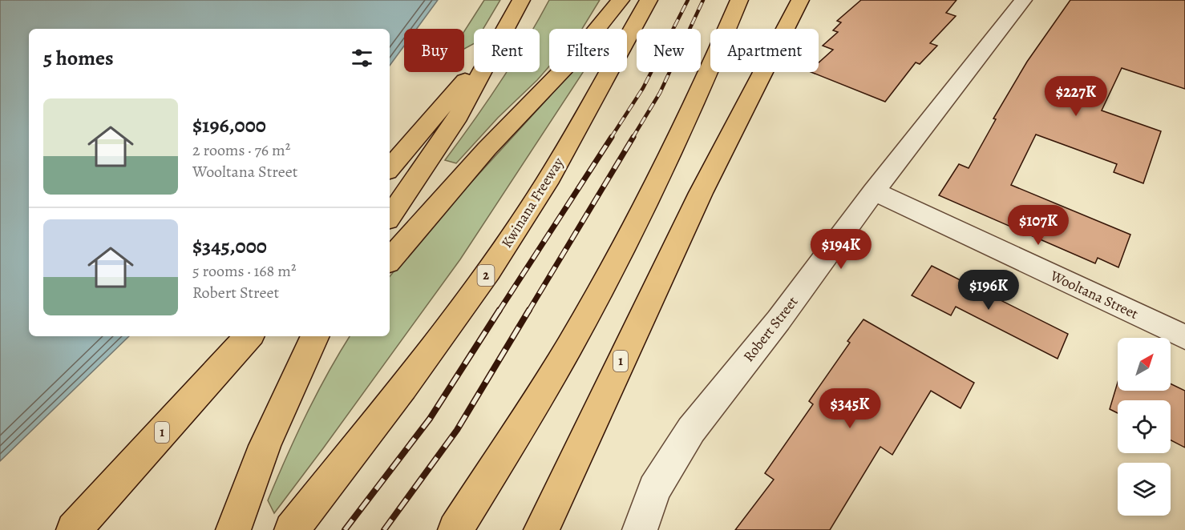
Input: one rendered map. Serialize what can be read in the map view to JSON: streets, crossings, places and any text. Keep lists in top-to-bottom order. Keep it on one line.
{"streets":{"highway":["Kwinana Freeway","2","1"],"street":["Wooltana Street","Robert Street"]},"crossings":[["Wooltana Street","Robert Street"]],"north":"top right","page":{"chip":["Buy","Rent","Filters","New","Apartment"],"heading":"5 homes","price":["$227K","$107K","$194K","$196K","$345K"],"list":[{"name":"$196,000","note":"2 rooms · 76 m² · Wooltana Street"},{"name":"$345,000","note":"5 rooms · 168 m² · Robert Street"}]}}
